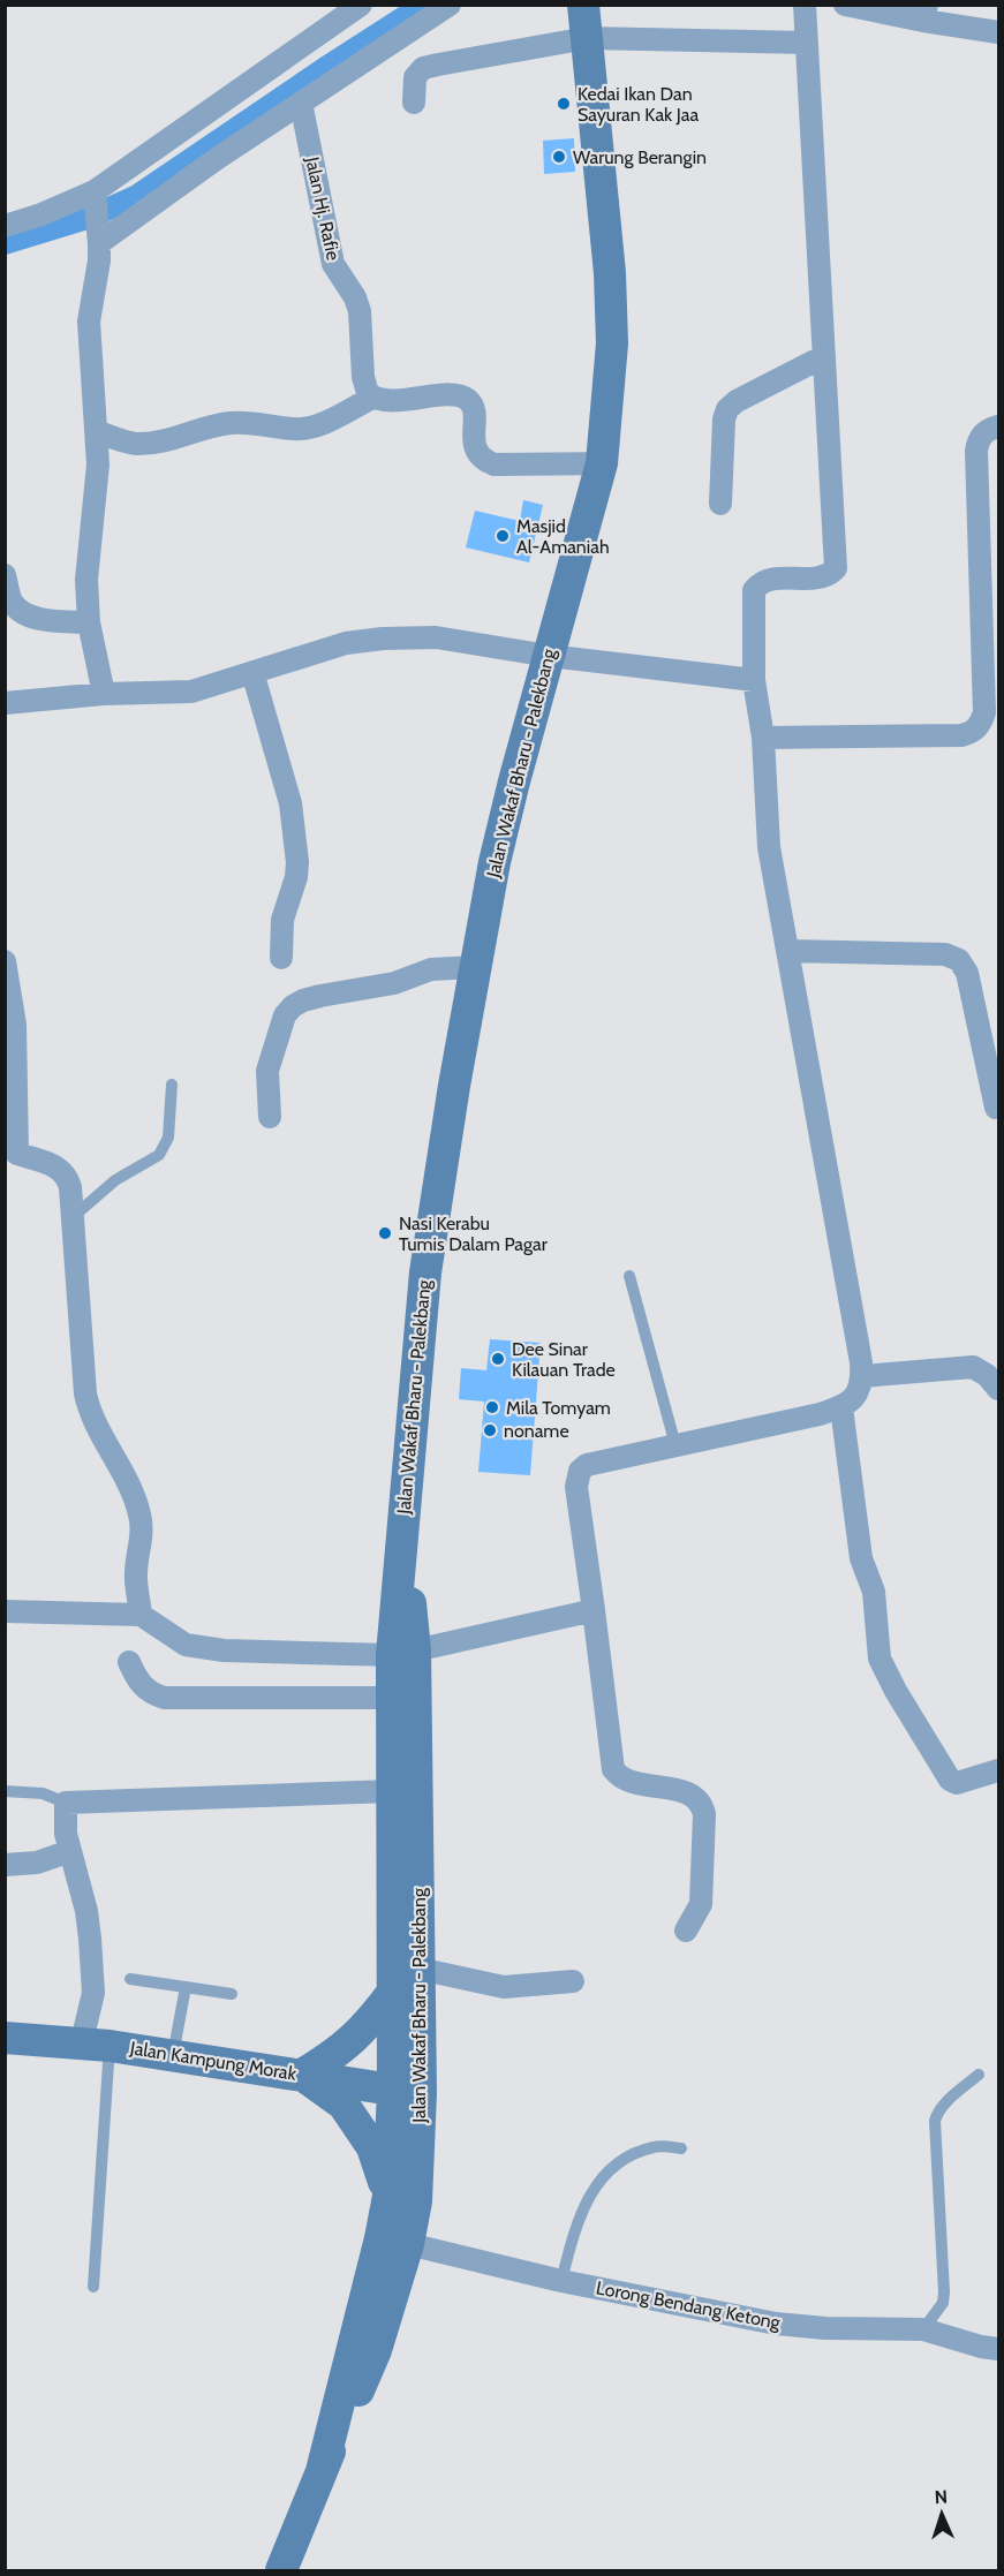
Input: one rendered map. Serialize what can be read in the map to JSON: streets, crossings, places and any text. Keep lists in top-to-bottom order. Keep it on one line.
{"streets":{"main road":["Jalan Wakaf Bharu - Palekbang","Jalan Kampung Morak"],"street":["Jalan Hj. Rafie","Lorong Bendang Ketong"]},"crossings":[["Jalan Wakaf Bharu - Palekbang","Jalan Kampung Morak"],["Jalan Wakaf Bharu - Palekbang","Lorong Bendang Ketong"]],"places":["Kedai Ikan Dan Sayuran Kak Jaa","Warung Berangin","Masjid Al-Amaniah","Nasi Kerabu Tumis Dalam Pagar","Dee Sinar Kilauan Trade","Mila Tomyam","noname"],"north":"top"}
